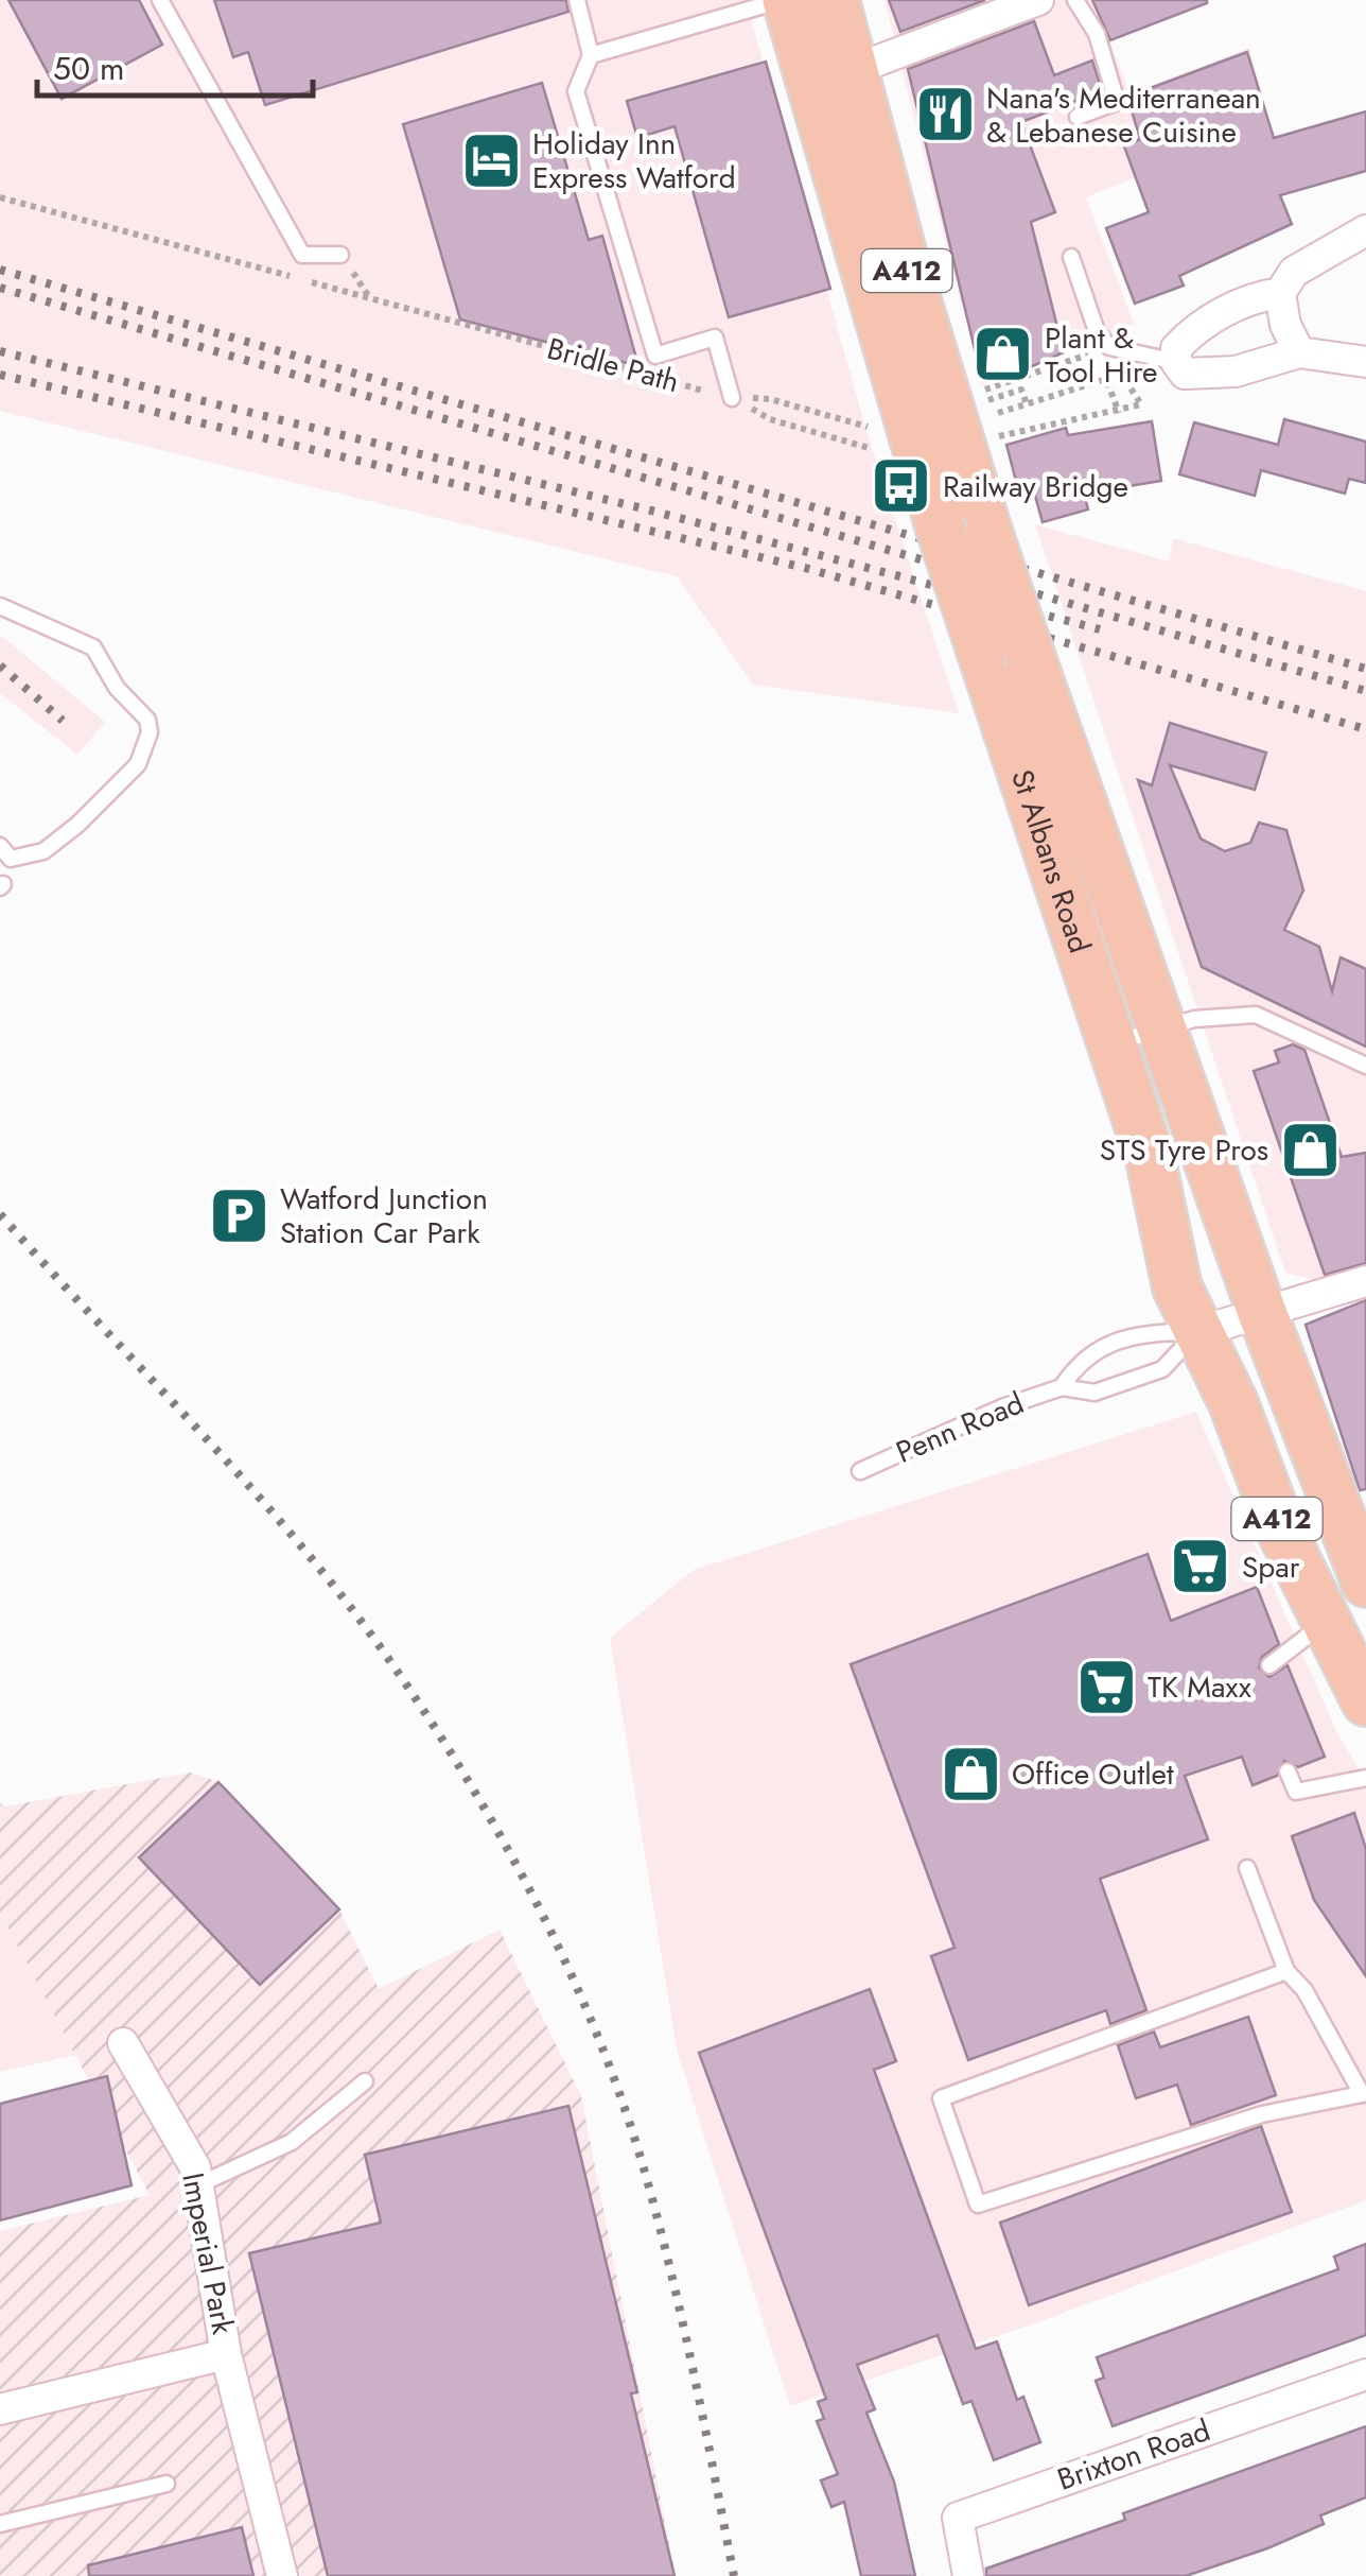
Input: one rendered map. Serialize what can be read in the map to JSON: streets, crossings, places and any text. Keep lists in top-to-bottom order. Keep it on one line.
{"streets":{"main road":["A412","St Albans Road"],"street":["Imperial Park","Brixton Road"],"lane":["Penn Road"],"path":["Bridle Path"]},"crossings":[["St Albans Road","Penn Road"]],"places":{"restaurant":["Nana's Mediterranean & Lebanese Cuisine"],"hotel":["Holiday Inn Express Watford"],"shop":["Plant & Tool Hire","STS Tyre Pros","Office Outlet"],"bus stop":["Railway Bridge"],"parking":["Watford Junction Station Car Park"],"supermarket":["Spar","TK Maxx"]},"scale_bar":"50 m"}
